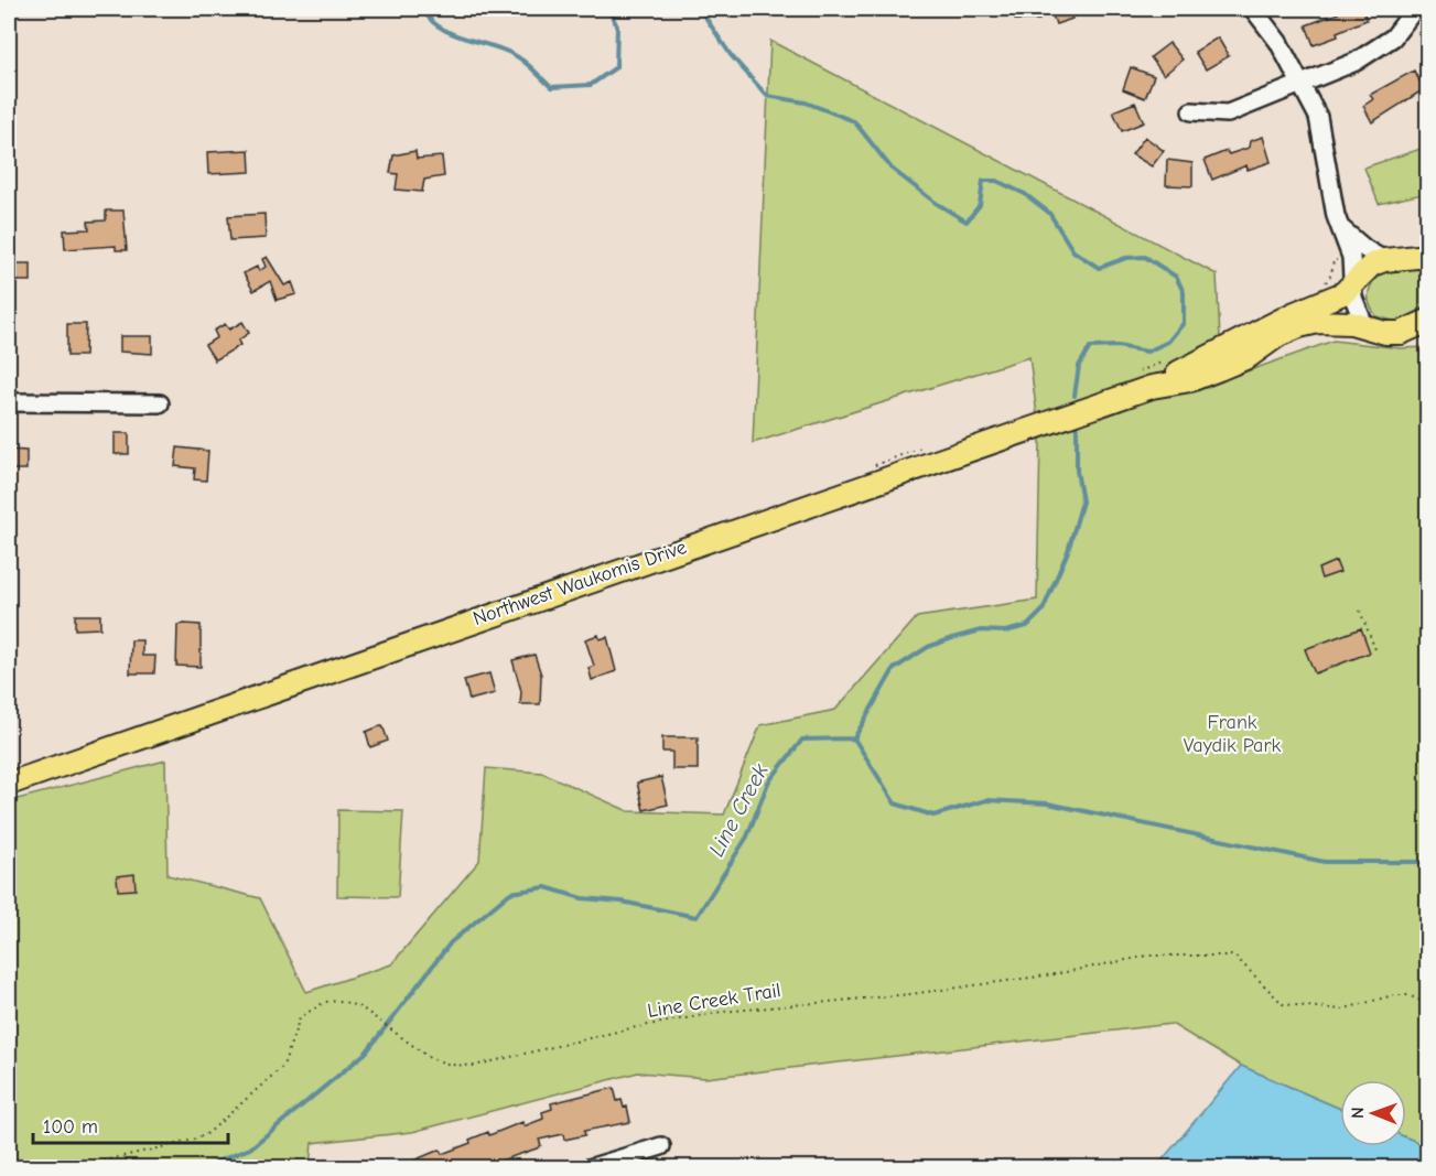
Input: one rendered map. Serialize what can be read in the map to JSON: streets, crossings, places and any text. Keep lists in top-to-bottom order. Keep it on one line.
{"streets":{"main road":["Northwest Waukomis Drive"],"path":["Line Creek Trail"]},"water":["Line Creek"],"parks":["Frank Vaydik Park"],"scale_bar":"100 m","north":"left"}
